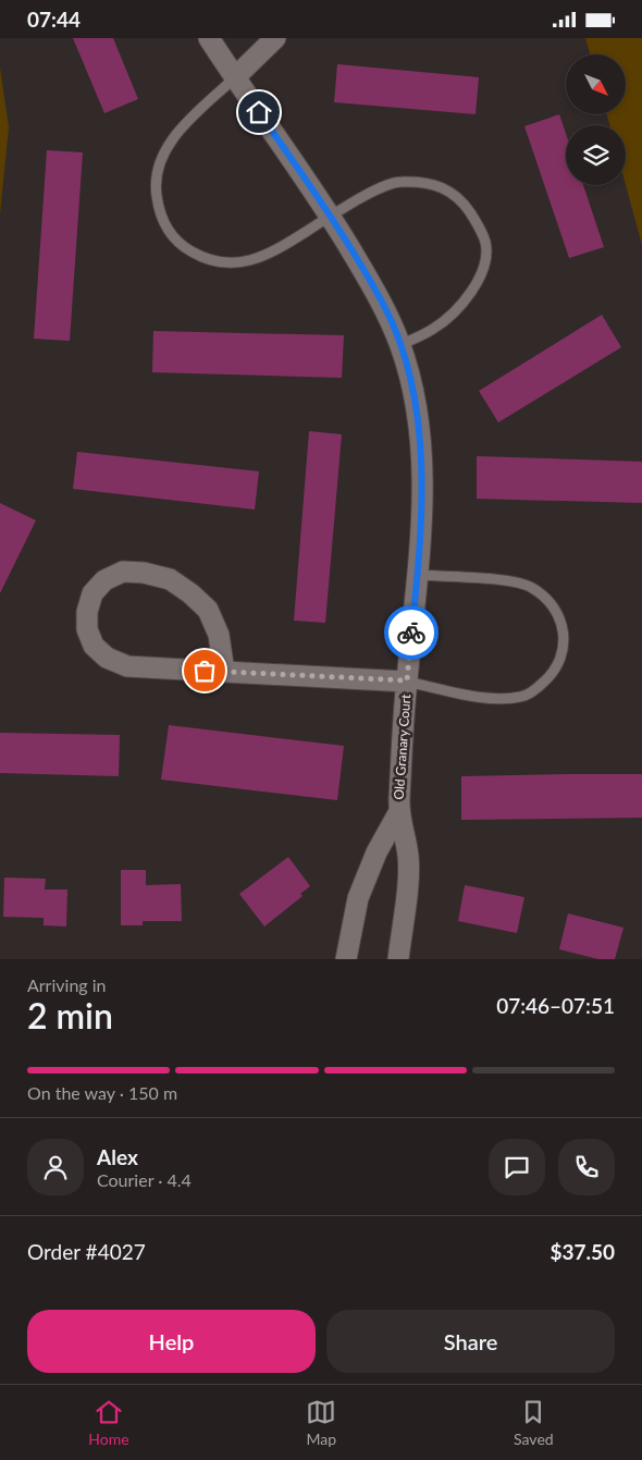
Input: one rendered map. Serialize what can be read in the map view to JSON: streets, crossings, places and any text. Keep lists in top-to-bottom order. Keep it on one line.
{"streets":{"street":["Old Granary Court"]},"north":"bottom right","page":{"status":"07:44","heading":["2 min","Arriving in","07:46–07:51"],"panel":["Alex","Courier · 4.4","Order #4027","$37.50"],"bar":"On the way · 150 m","buttons":["Help","Share"],"tabs":["Home","Map","Saved"]}}
